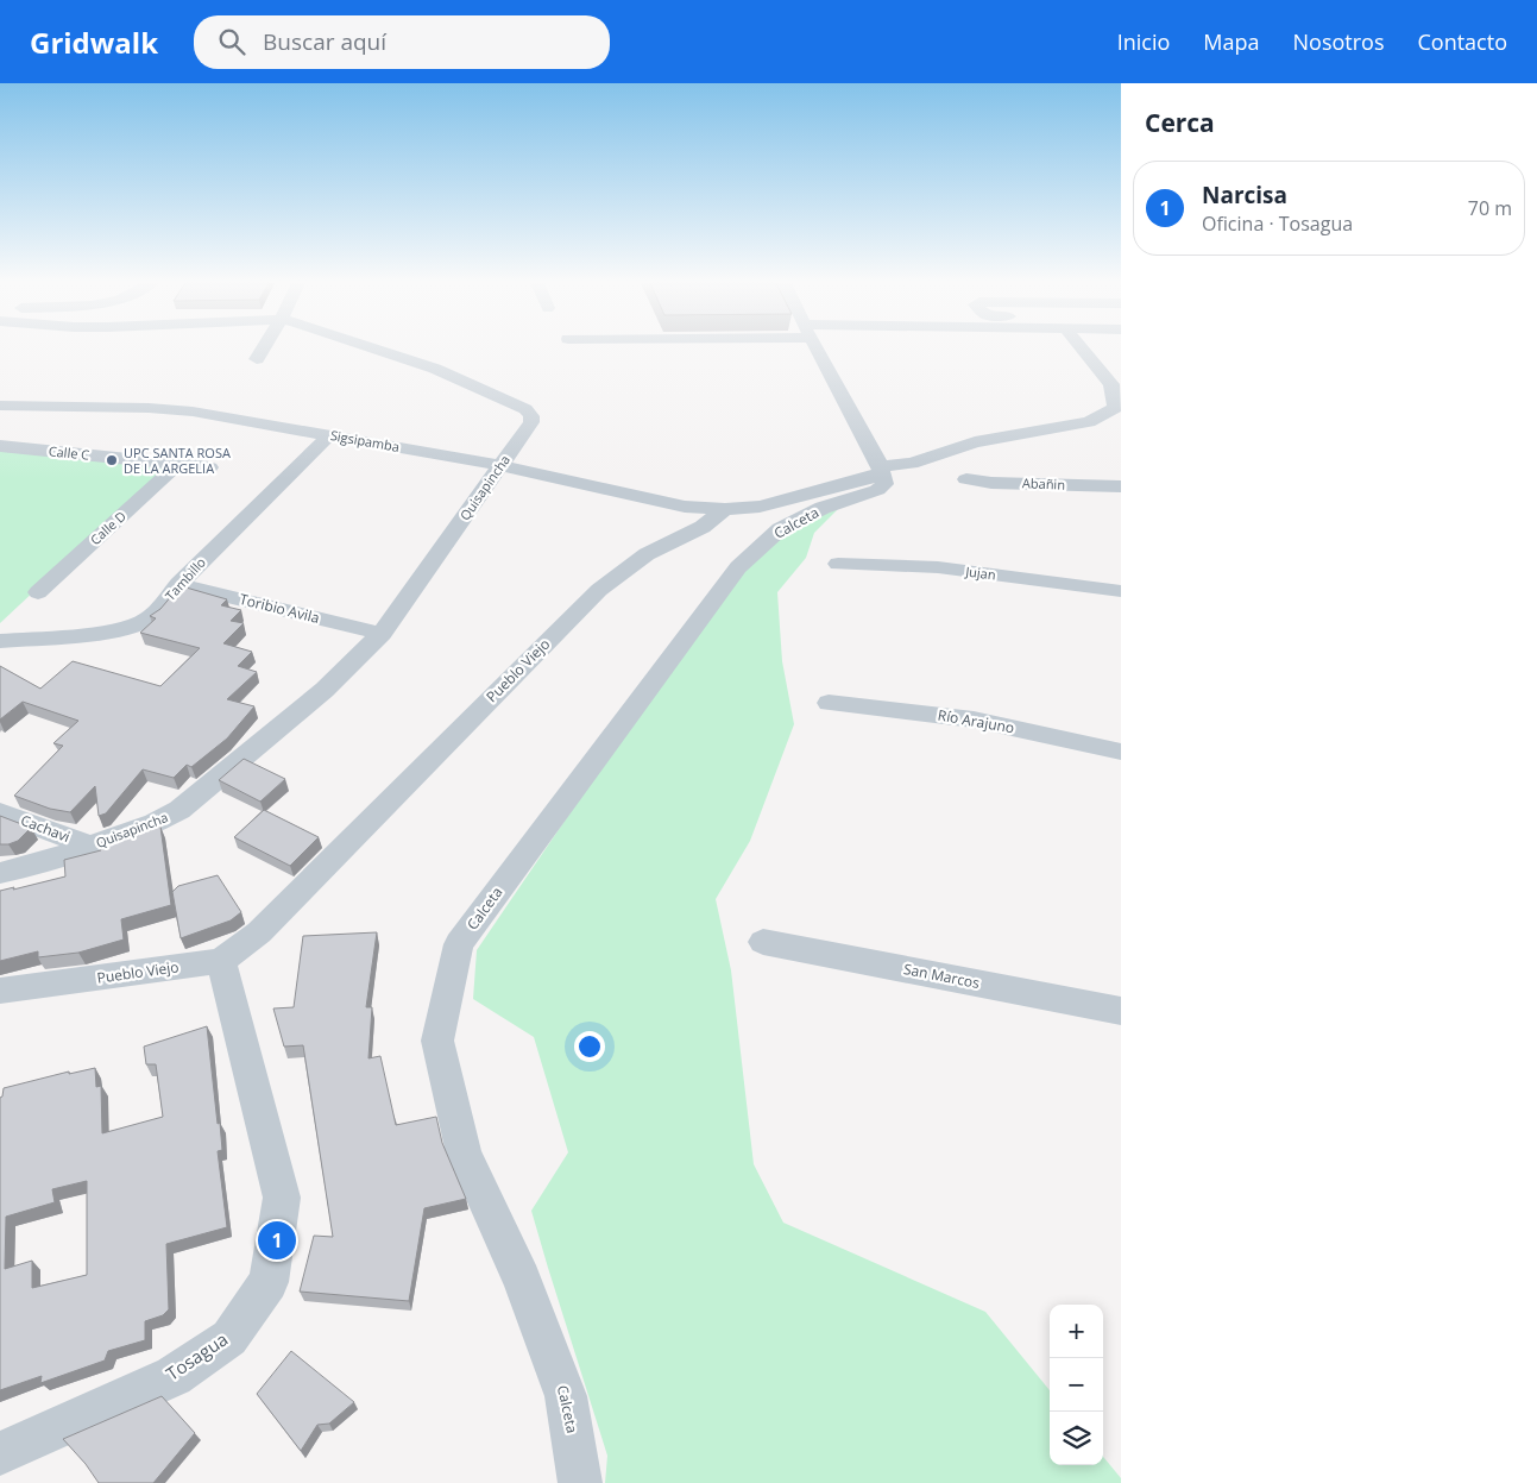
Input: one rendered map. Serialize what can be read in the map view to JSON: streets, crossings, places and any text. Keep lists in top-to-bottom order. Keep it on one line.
{"streets":{"street":["Sigsipamba","Calle C","Abañin","Quisapincha","Calceta","Calle D","Jujan","Tambillo","Toribio Avila","Pueblo Viejo","Río Arajuno","Cachavi","San Marcos","Tosagua"]},"crossings":[["Sigsipamba","Quisapincha"],["Sigsipamba","Tambillo"],["Sigsipamba","Pueblo Viejo"],["Calle C","Calle D"],["Quisapincha","Toribio Avila"],["Quisapincha","Cachavi"],["Tambillo","Toribio Avila"],["Pueblo Viejo","Tosagua"]],"places":["UPC SANTA ROSA DE LA ARGELIA"],"page":{"header":"Gridwalk","search":"Buscar aquí","nav":["Inicio","Mapa","Nosotros","Contacto"],"heading":"Cerca","list":[{"mark":"1","name":"Narcisa","note":"Oficina · Tosagua","value":"70 m"}],"pins":"1","map_buttons":["+","−"]}}
